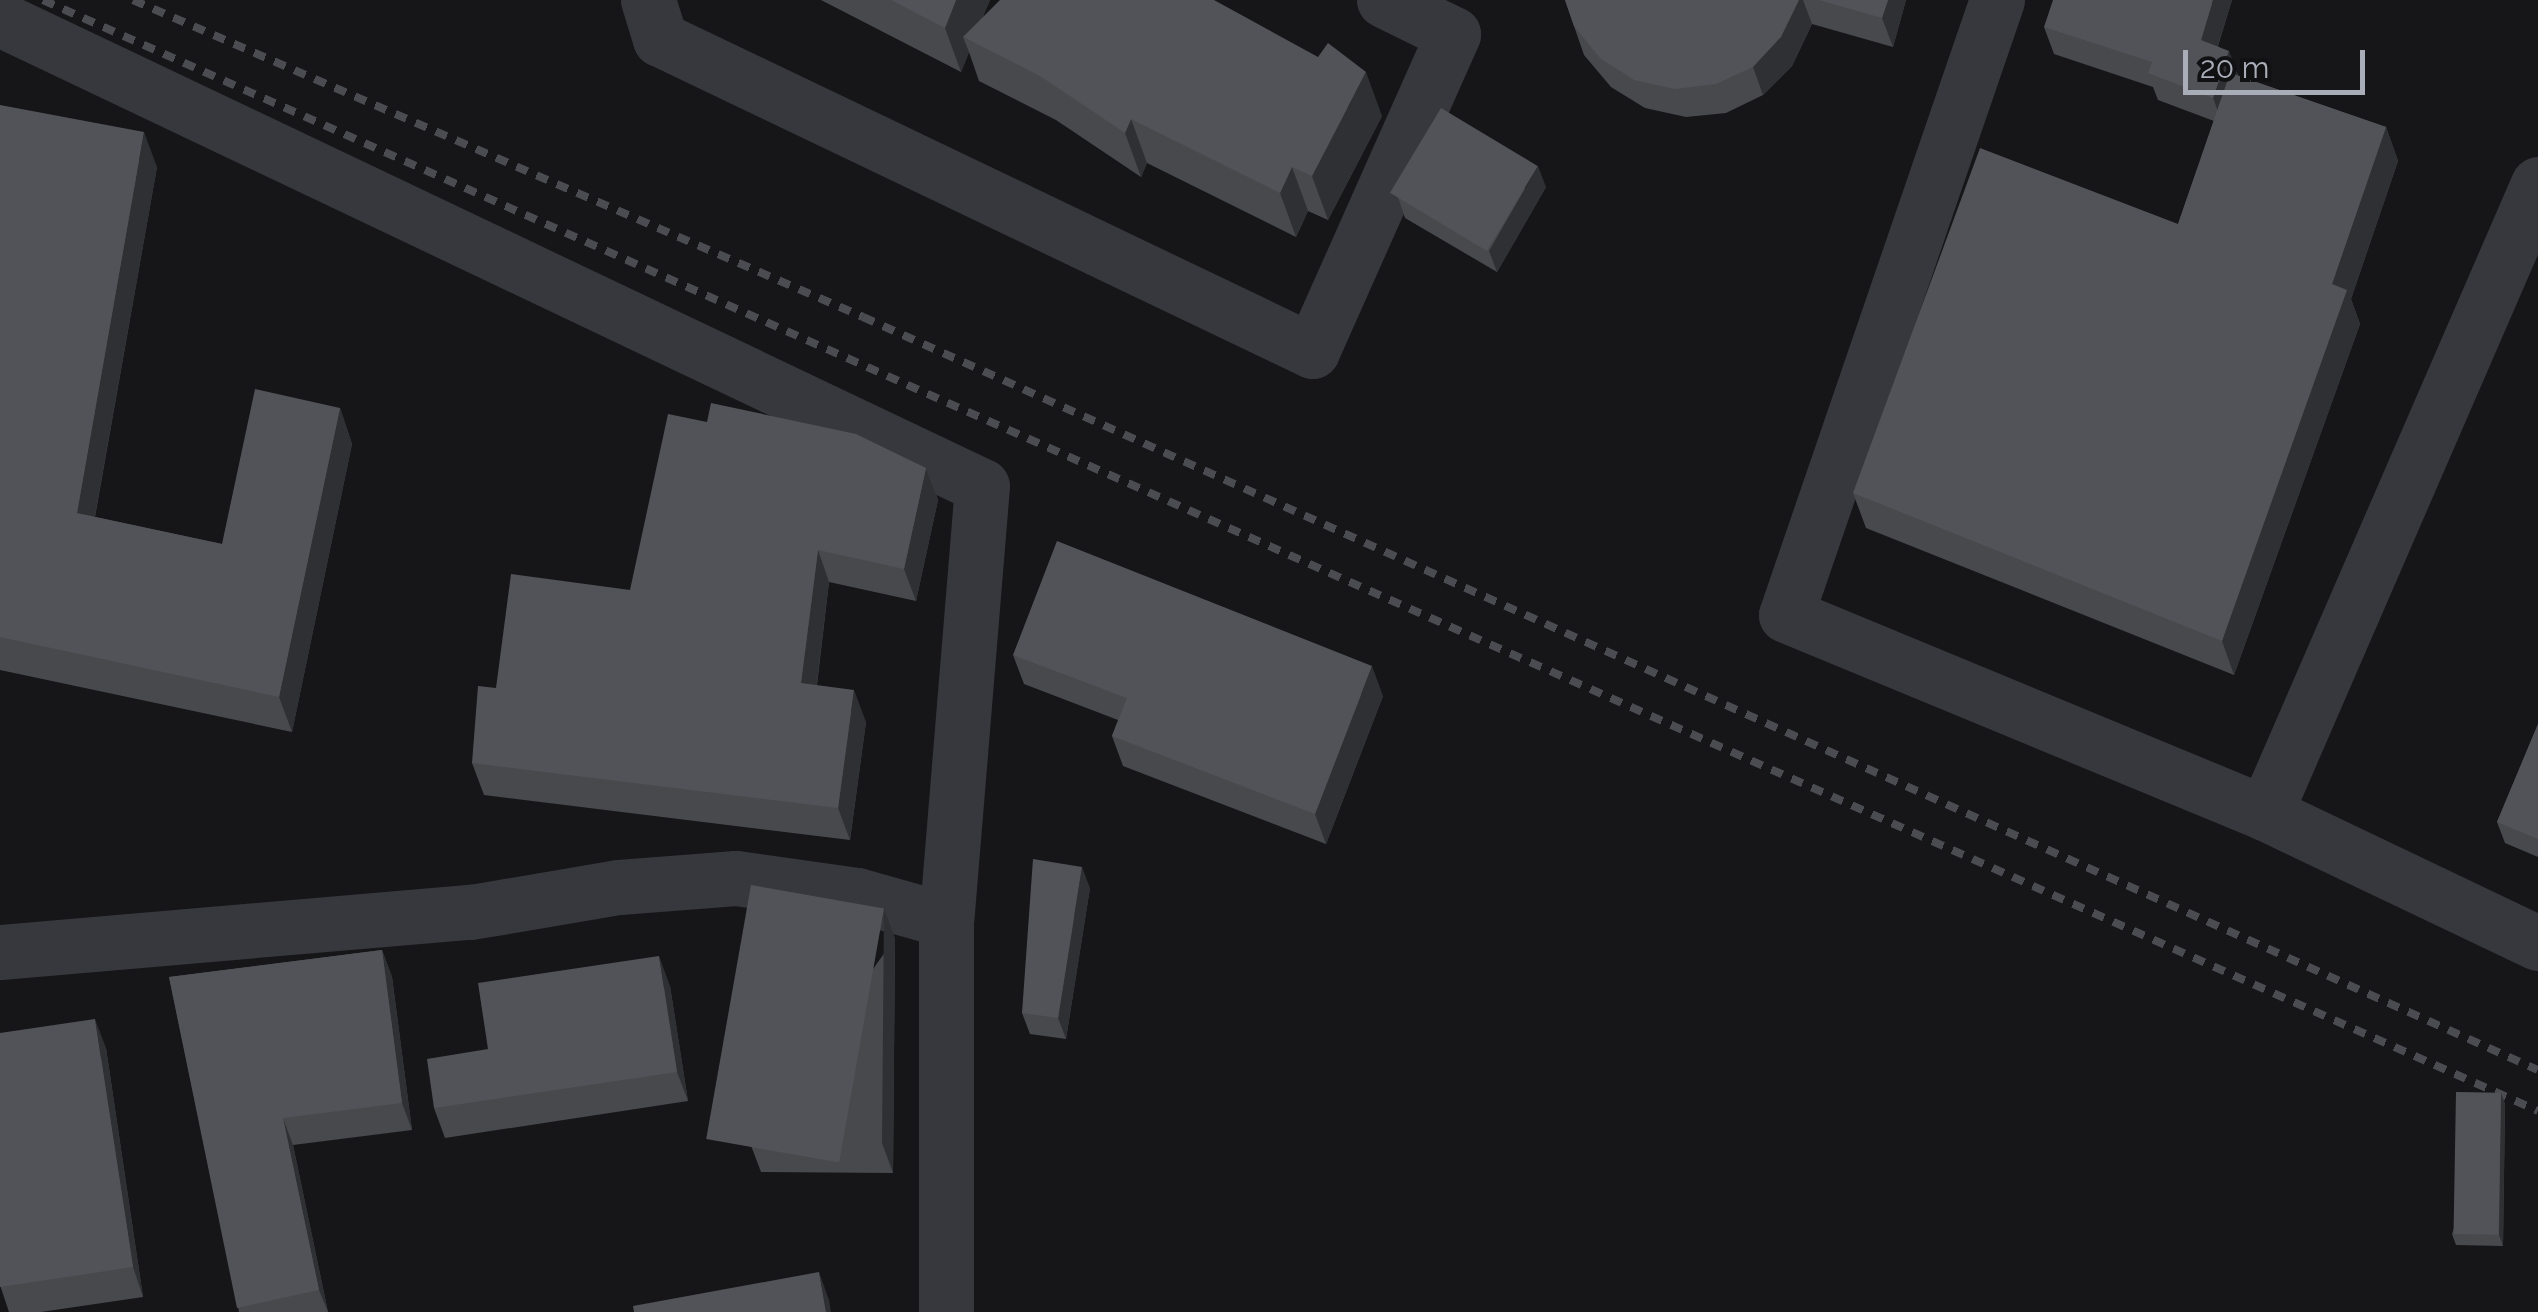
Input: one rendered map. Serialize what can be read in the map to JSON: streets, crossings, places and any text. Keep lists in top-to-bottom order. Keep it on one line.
{"scale_bar":"20 m"}
